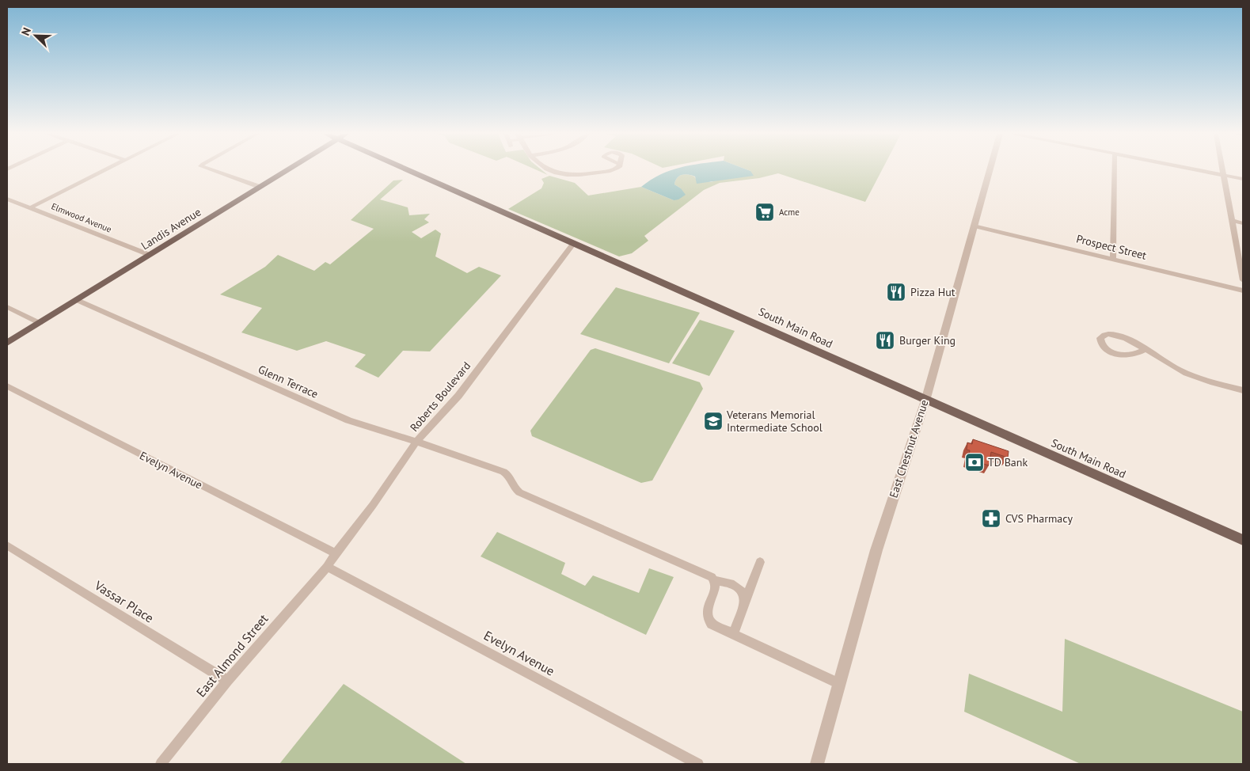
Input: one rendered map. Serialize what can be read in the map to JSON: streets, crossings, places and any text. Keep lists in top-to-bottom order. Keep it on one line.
{"streets":{"main road":["Landis Avenue","South Main Road"],"street":["Elmwood Avenue","Prospect Street","Glenn Terrace","Roberts Boulevard","East Chestnut Avenue","Evelyn Avenue","Vassar Place","East Almond Street"]},"crossings":[["Elmwood Avenue","Landis Avenue"],["Landis Avenue","Glenn Terrace"],["Prospect Street","East Chestnut Avenue"],["South Main Road","Roberts Boulevard"],["South Main Road","East Chestnut Avenue"],["Glenn Terrace","Roberts Boulevard"],["Roberts Boulevard","Evelyn Avenue"],["Roberts Boulevard","East Almond Street"],["Evelyn Avenue","East Almond Street"],["Vassar Place","East Almond Street"]],"places":{"supermarket":["Acme"],"restaurant":["Pizza Hut","Burger King"],"school or university":["Veterans Memorial Intermediate School"],"bank":["TD Bank"],"pharmacy":["CVS Pharmacy"]},"north":"top left"}
